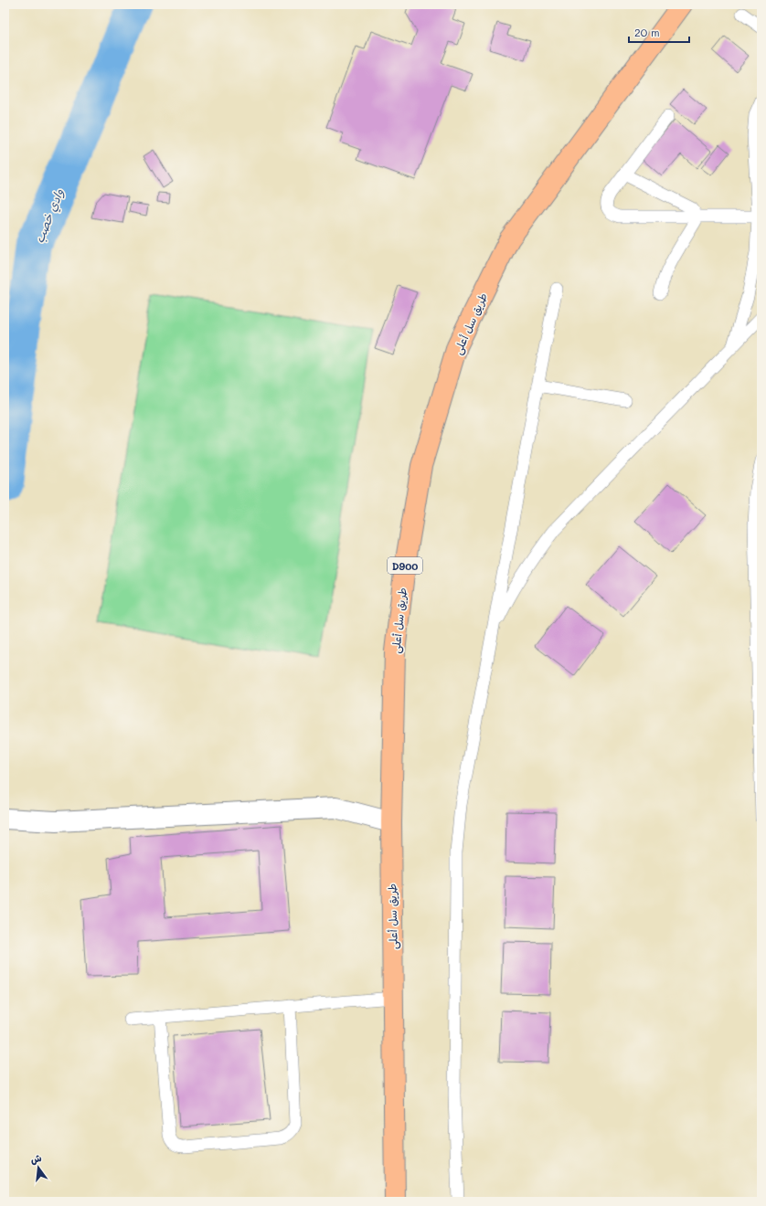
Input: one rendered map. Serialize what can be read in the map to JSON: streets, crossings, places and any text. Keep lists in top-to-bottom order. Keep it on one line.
{"streets":{"main road":["طريق سل أعلى","D900"]},"water":["وادي خصب"],"scale_bar":"20 m","north":"top"}
